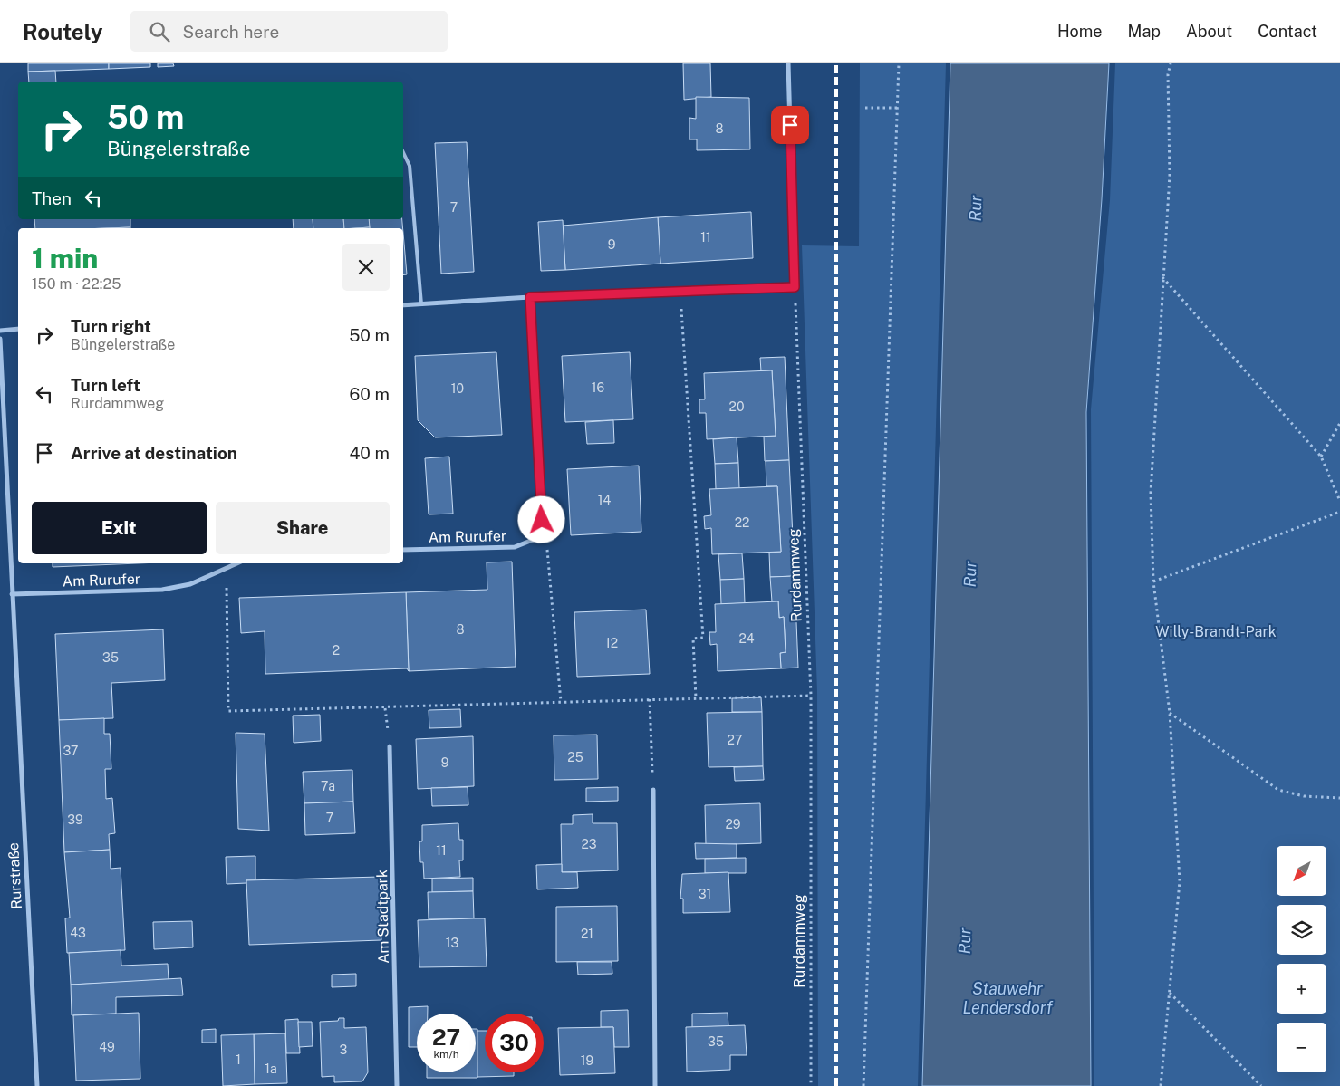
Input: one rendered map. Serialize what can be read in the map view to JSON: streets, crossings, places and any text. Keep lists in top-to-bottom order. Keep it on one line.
{"streets":{"street":["Am Rurufer","Rurstraße","Am Stadtpark"],"path":["Rurdammweg"]},"crossings":[["Am Rurufer","Rurstraße"]],"water":["Rur","Stauwehr Lendersdorf"],"parks":["Willy-Brandt-Park"],"house_numbers":["8","7","11","9","16","10","20","14","22","8","24","12","2","35","27","37","25","9","7a","7","39","29","23","11","31","43","21","13","35","49","3","1","19","1a"],"north":"bottom left","page":{"header":"Routely","search":"Search here","nav":["Home","Map","About","Contact"],"turn":["50 m","Büngelerstraße"],"then":"Then","heading":["1 min","150 m · 22:25"],"list":[{"name":"Turn right","note":"Büngelerstraße","value":"50 m"},{"name":"Turn left","note":"Rurdammweg","value":"60 m"},{"name":"Arrive at destination","value":"40 m"}],"buttons":["Exit","Share"],"map_buttons":["+","−"],"speed":"27 km/h","limit":"30"}}
